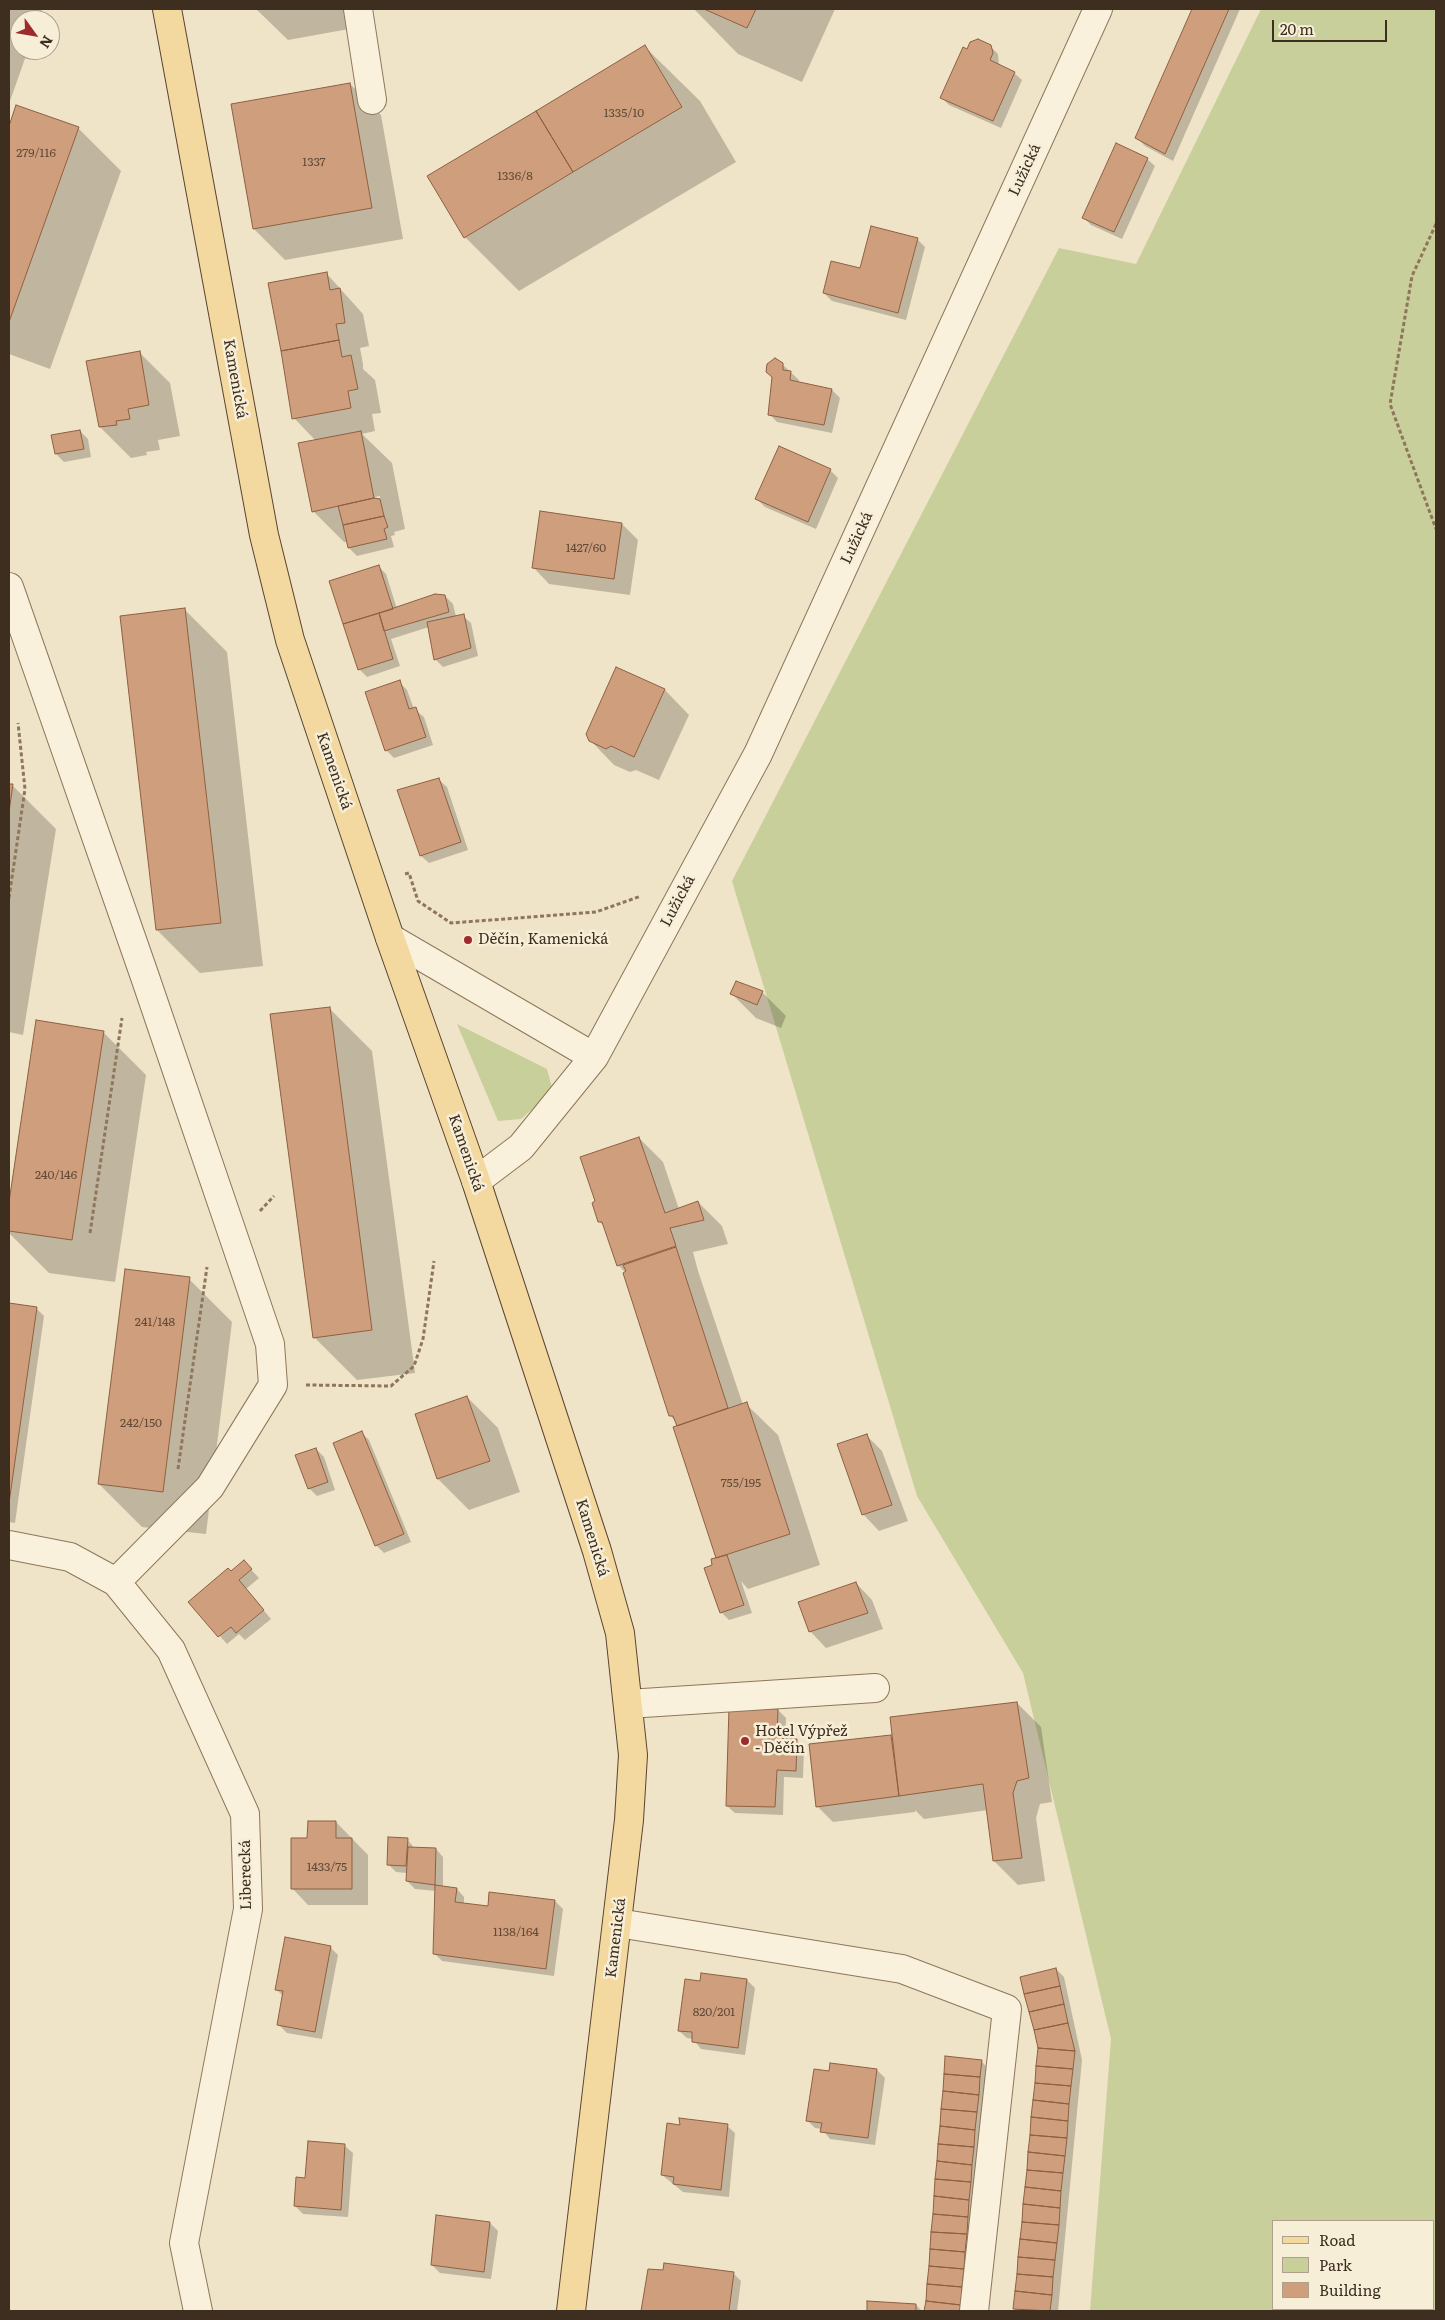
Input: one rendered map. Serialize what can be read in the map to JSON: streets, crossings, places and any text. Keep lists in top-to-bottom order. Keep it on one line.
{"streets":{"main road":["Kamenická"],"street":["Lužická","Liberecká"]},"crossings":[["Lužická","Kamenická"]],"places":["Děčín, Kamenická","Hotel Výpřež - Děčín"],"house_numbers":["1335/10","279/116","1337","1336/8","1427/60","240/146","241/148","242/150","755/195","1433/75","1138/164","820/201"],"legend":["Road","Park","Building"],"scale_bar":"20 m","north":"bottom right"}
